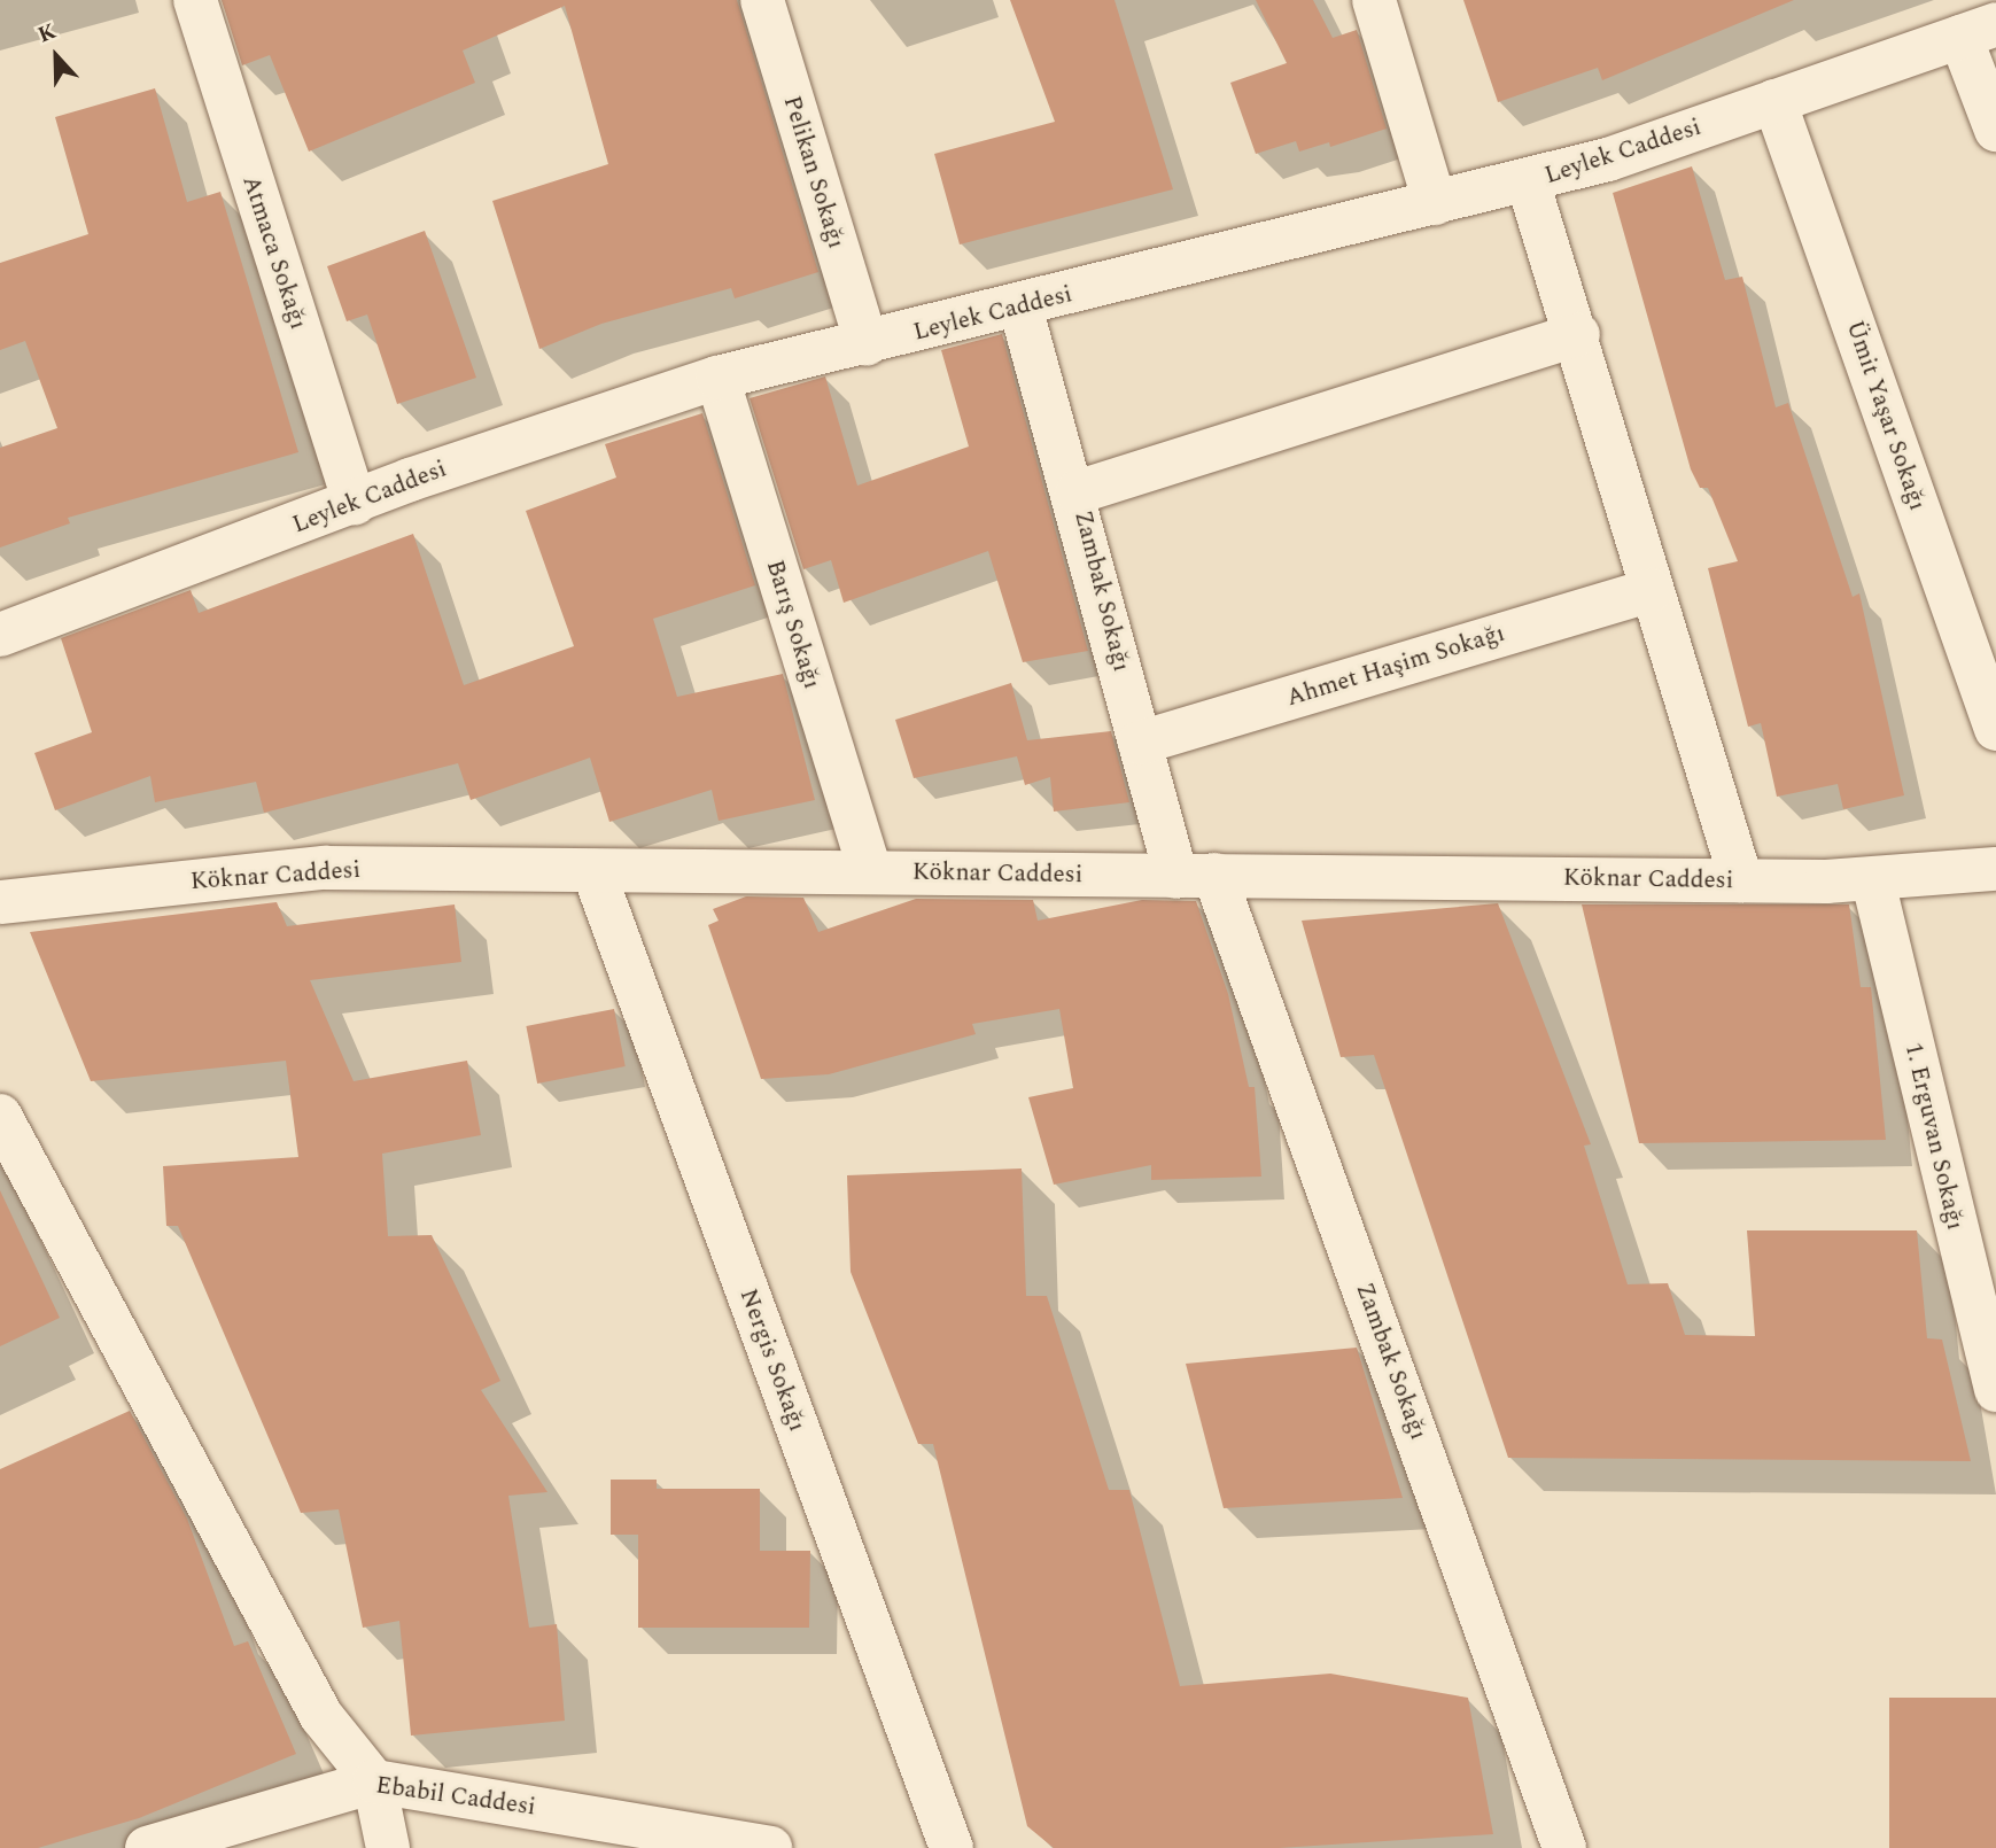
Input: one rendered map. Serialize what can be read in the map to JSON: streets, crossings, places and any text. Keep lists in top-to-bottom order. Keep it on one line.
{"streets":{"street":["Leylek Caddesi","Pelikan Sokağı","Atmaca Sokağı","Ümit Yaşar Sokağı","Zambak Sokağı","Barış Sokağı","Ahmet Haşim Sokağı","Köknar Caddesi","1. Erguvan Sokağı","Nergis Sokağı","Ebabil Caddesi"]},"crossings":[["Leylek Caddesi","Pelikan Sokağı"],["Leylek Caddesi","Atmaca Sokağı"],["Leylek Caddesi","Ümit Yaşar Sokağı"],["Leylek Caddesi","Zambak Sokağı"],["Leylek Caddesi","Barış Sokağı"],["Zambak Sokağı","Ahmet Haşim Sokağı"],["Zambak Sokağı","Köknar Caddesi"],["Barış Sokağı","Köknar Caddesi"],["Köknar Caddesi","1. Erguvan Sokağı"],["Köknar Caddesi","Nergis Sokağı"]],"north":"top"}
